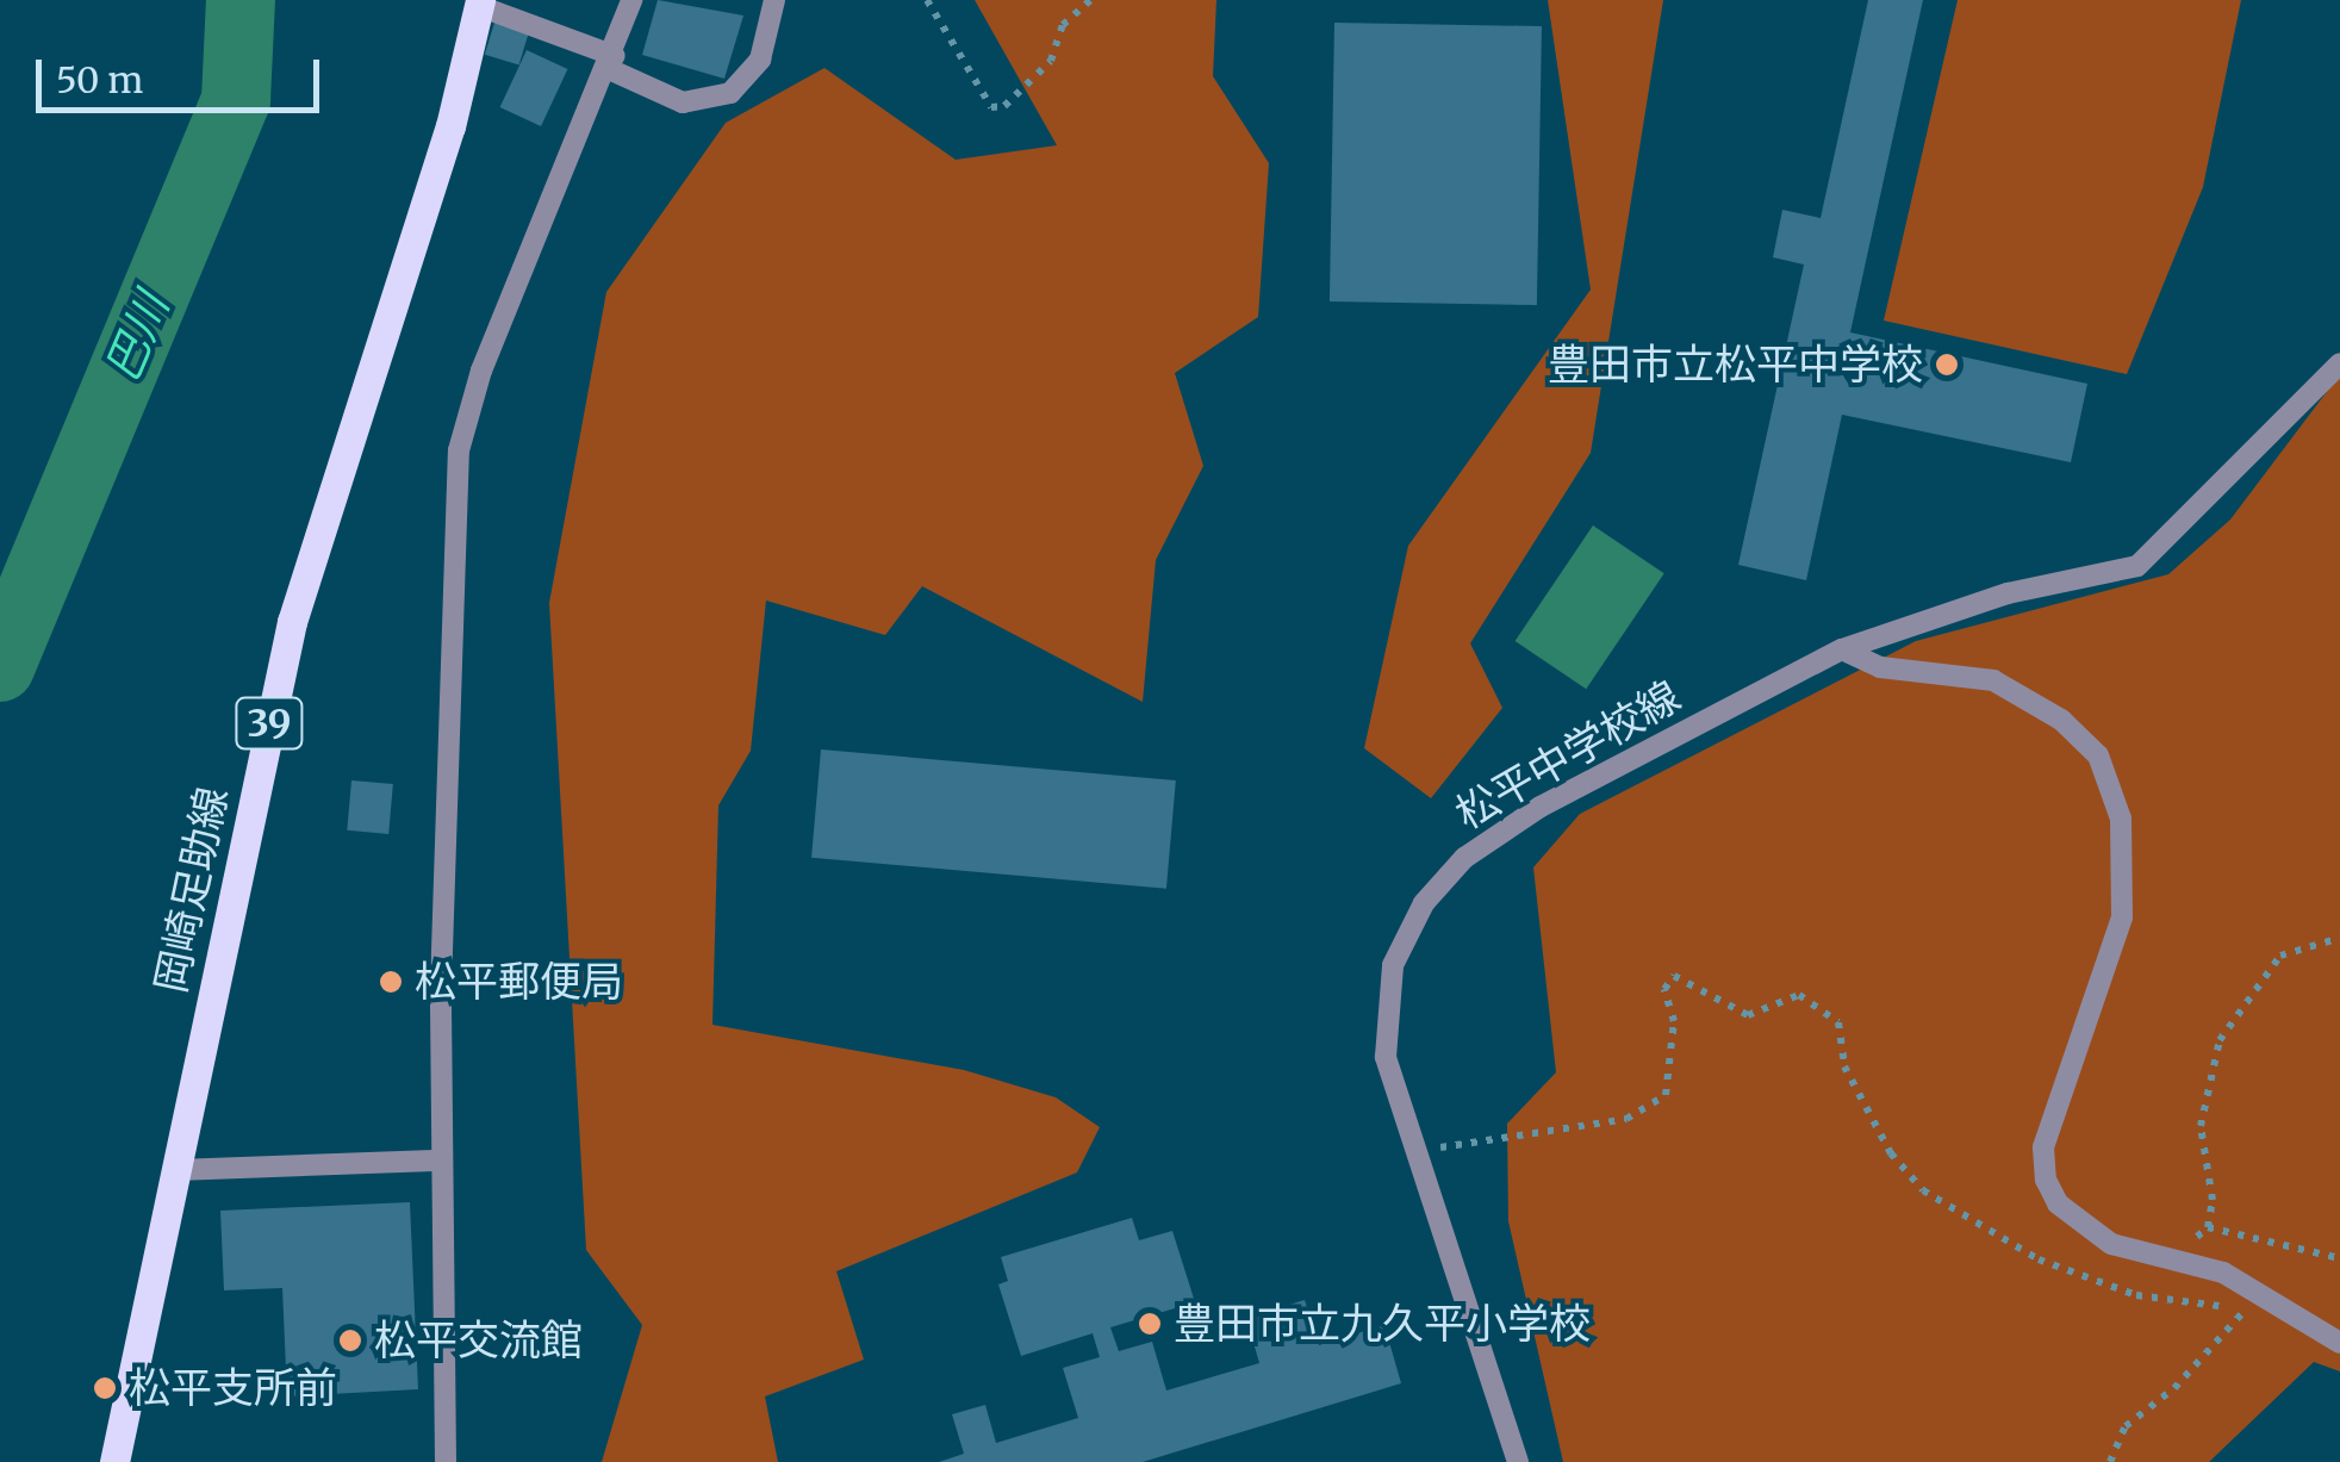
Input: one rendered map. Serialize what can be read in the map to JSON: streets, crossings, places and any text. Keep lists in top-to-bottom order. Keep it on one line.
{"streets":{"main road":["39","岡崎足助線"],"street":["松平中学校線"]},"water":["巴川"],"places":["豊田市立松平中学校","松平郵便局","豊田市立九久平小学校","松平交流館","松平支所前"],"scale_bar":"50 m"}
